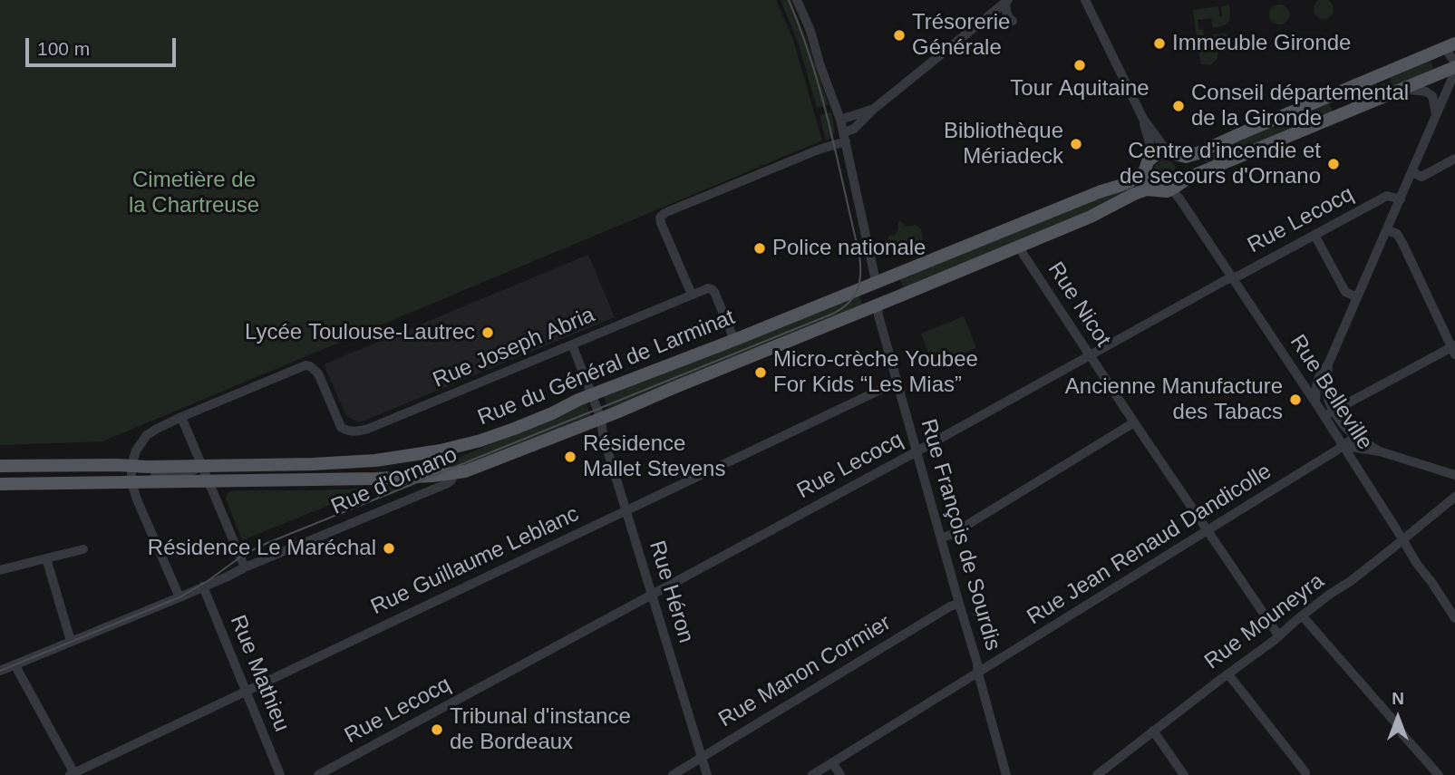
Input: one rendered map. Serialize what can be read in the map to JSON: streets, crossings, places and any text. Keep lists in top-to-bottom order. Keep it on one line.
{"streets":{"main road":["Rue du Général de Larminat","Rue d'Ornano"],"street":["Rue Lecocq","Rue Nicot","Rue Joseph Abria","Rue Belleville","Rue François de Sourdis","Rue Jean Renaud Dandicolle","Rue Guillaume Leblanc","Rue Héron","Rue Mouneyra","Rue Manon Cormier","Rue Mathieu"]},"crossings":[["Rue Lecocq","Rue Nicot"],["Rue Lecocq","Rue Belleville"],["Rue Lecocq","Rue François de Sourdis"],["Rue Lecocq","Rue Héron"],["Rue Nicot","Rue d'Ornano"],["Rue Nicot","Rue Jean Renaud Dandicolle"],["Rue Nicot","Rue Mouneyra"],["Rue Joseph Abria","Rue du Général de Larminat"],["Rue du Général de Larminat","Rue Belleville"],["Rue du Général de Larminat","Rue d'Ornano"],["Rue du Général de Larminat","Rue Héron"],["Rue Belleville","Rue d'Ornano"],["Rue Belleville","Rue Jean Renaud Dandicolle"],["Rue Belleville","Rue Mouneyra"],["Rue d'Ornano","Rue François de Sourdis"],["Rue d'Ornano","Rue Héron"],["Rue d'Ornano","Rue Mathieu"],["Rue François de Sourdis","Rue Jean Renaud Dandicolle"],["Rue François de Sourdis","Rue Guillaume Leblanc"],["Rue François de Sourdis","Rue Manon Cormier"],["Rue Guillaume Leblanc","Rue Héron"],["Rue Guillaume Leblanc","Rue Mathieu"],["Rue Héron","Rue Manon Cormier"]],"parks":["Cimetière de la Chartreuse"],"places":["Trésorerie Générale","Immeuble Gironde","Tour Aquitaine","Conseil départemental de la Gironde","Bibliothèque Mériadeck","Centre d'incendie et de secours d'Ornano","Police nationale","Lycée Toulouse-Lautrec","Micro-crèche Youbee For Kids “Les Mias”","Ancienne Manufacture des Tabacs","Résidence Mallet Stevens","Résidence Le Maréchal","Tribunal d'instance de Bordeaux"],"scale_bar":"100 m","north":"top"}
